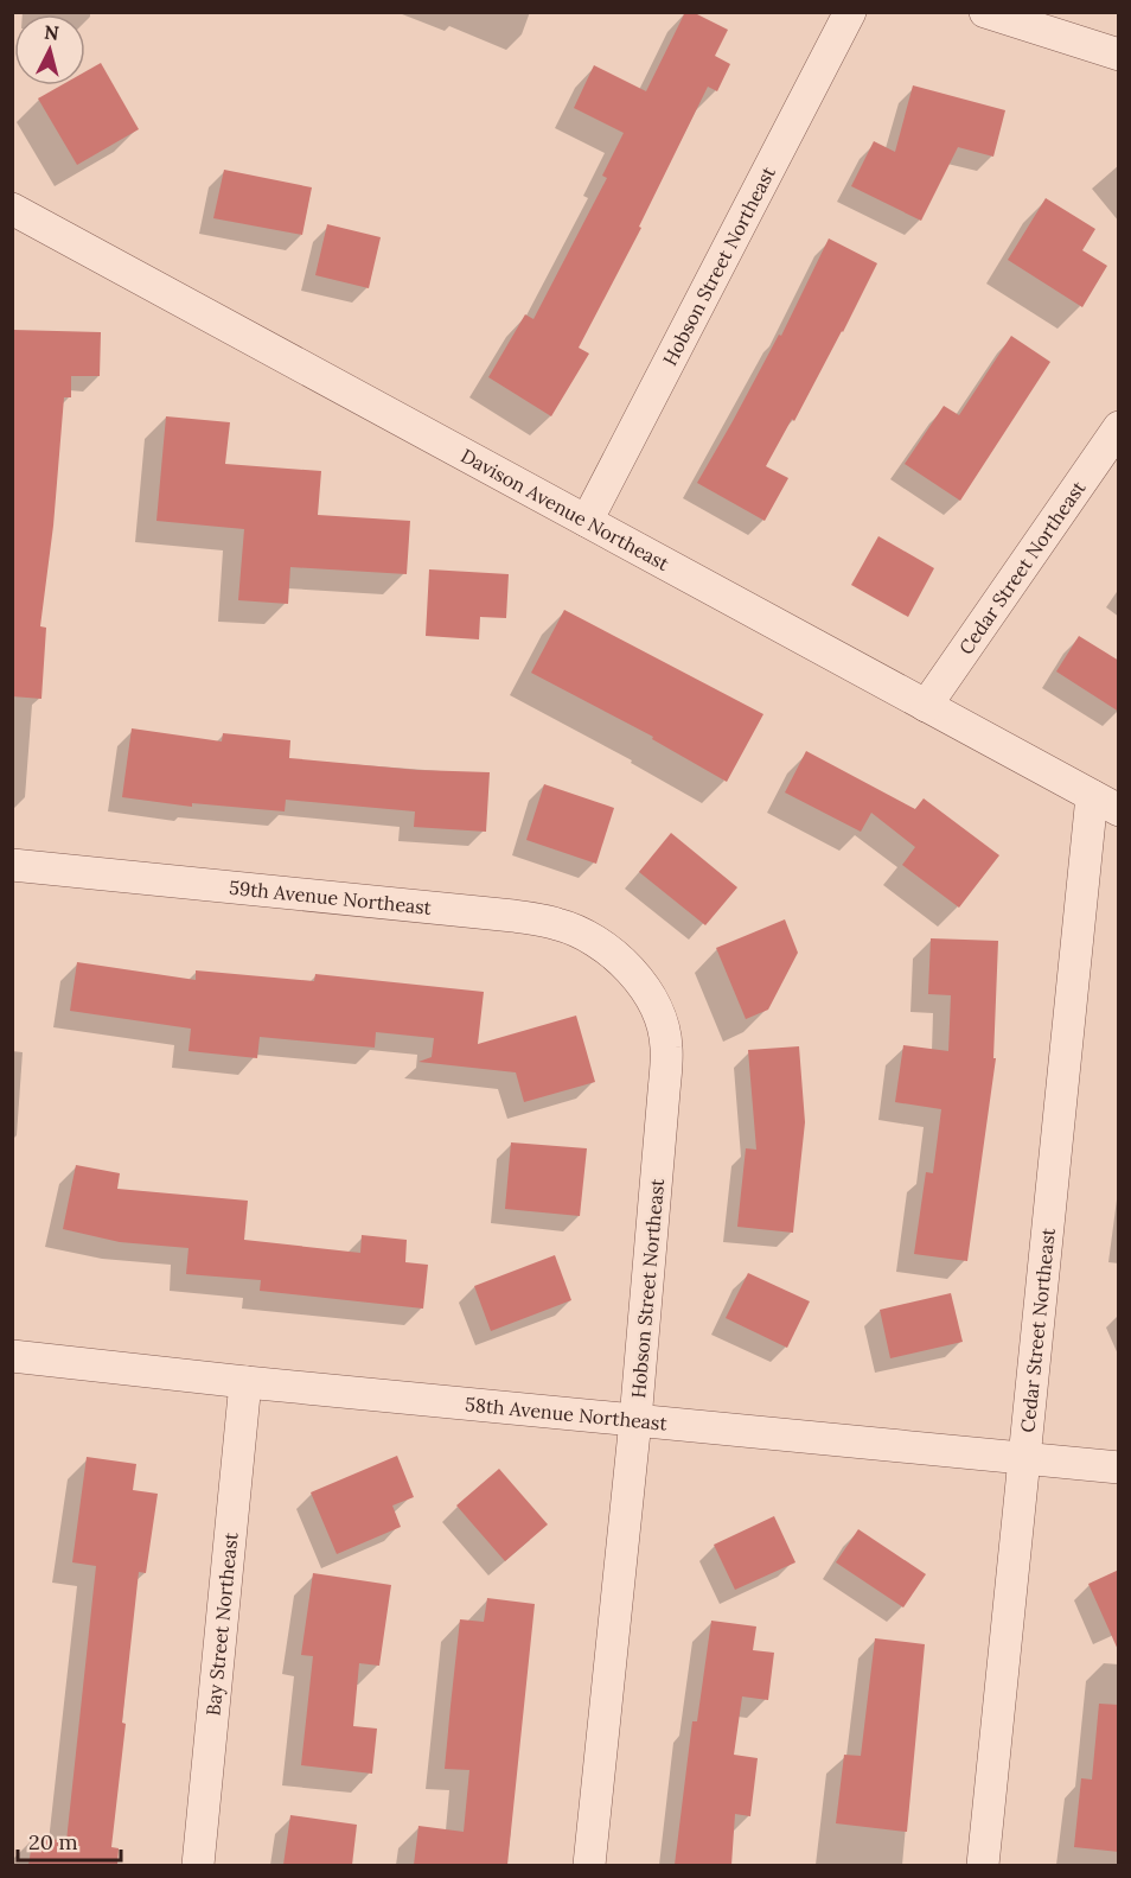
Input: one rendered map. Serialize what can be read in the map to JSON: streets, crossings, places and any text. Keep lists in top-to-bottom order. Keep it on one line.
{"streets":{"street":["Hobson Street Northeast","Davison Avenue Northeast","Cedar Street Northeast","59th Avenue Northeast","58th Avenue Northeast","Bay Street Northeast"]},"crossings":[["Hobson Street Northeast","Davison Avenue Northeast"],["Hobson Street Northeast","59th Avenue Northeast"],["Hobson Street Northeast","58th Avenue Northeast"],["Davison Avenue Northeast","Cedar Street Northeast"],["Cedar Street Northeast","58th Avenue Northeast"],["58th Avenue Northeast","Bay Street Northeast"]],"scale_bar":"20 m","north":"top"}
